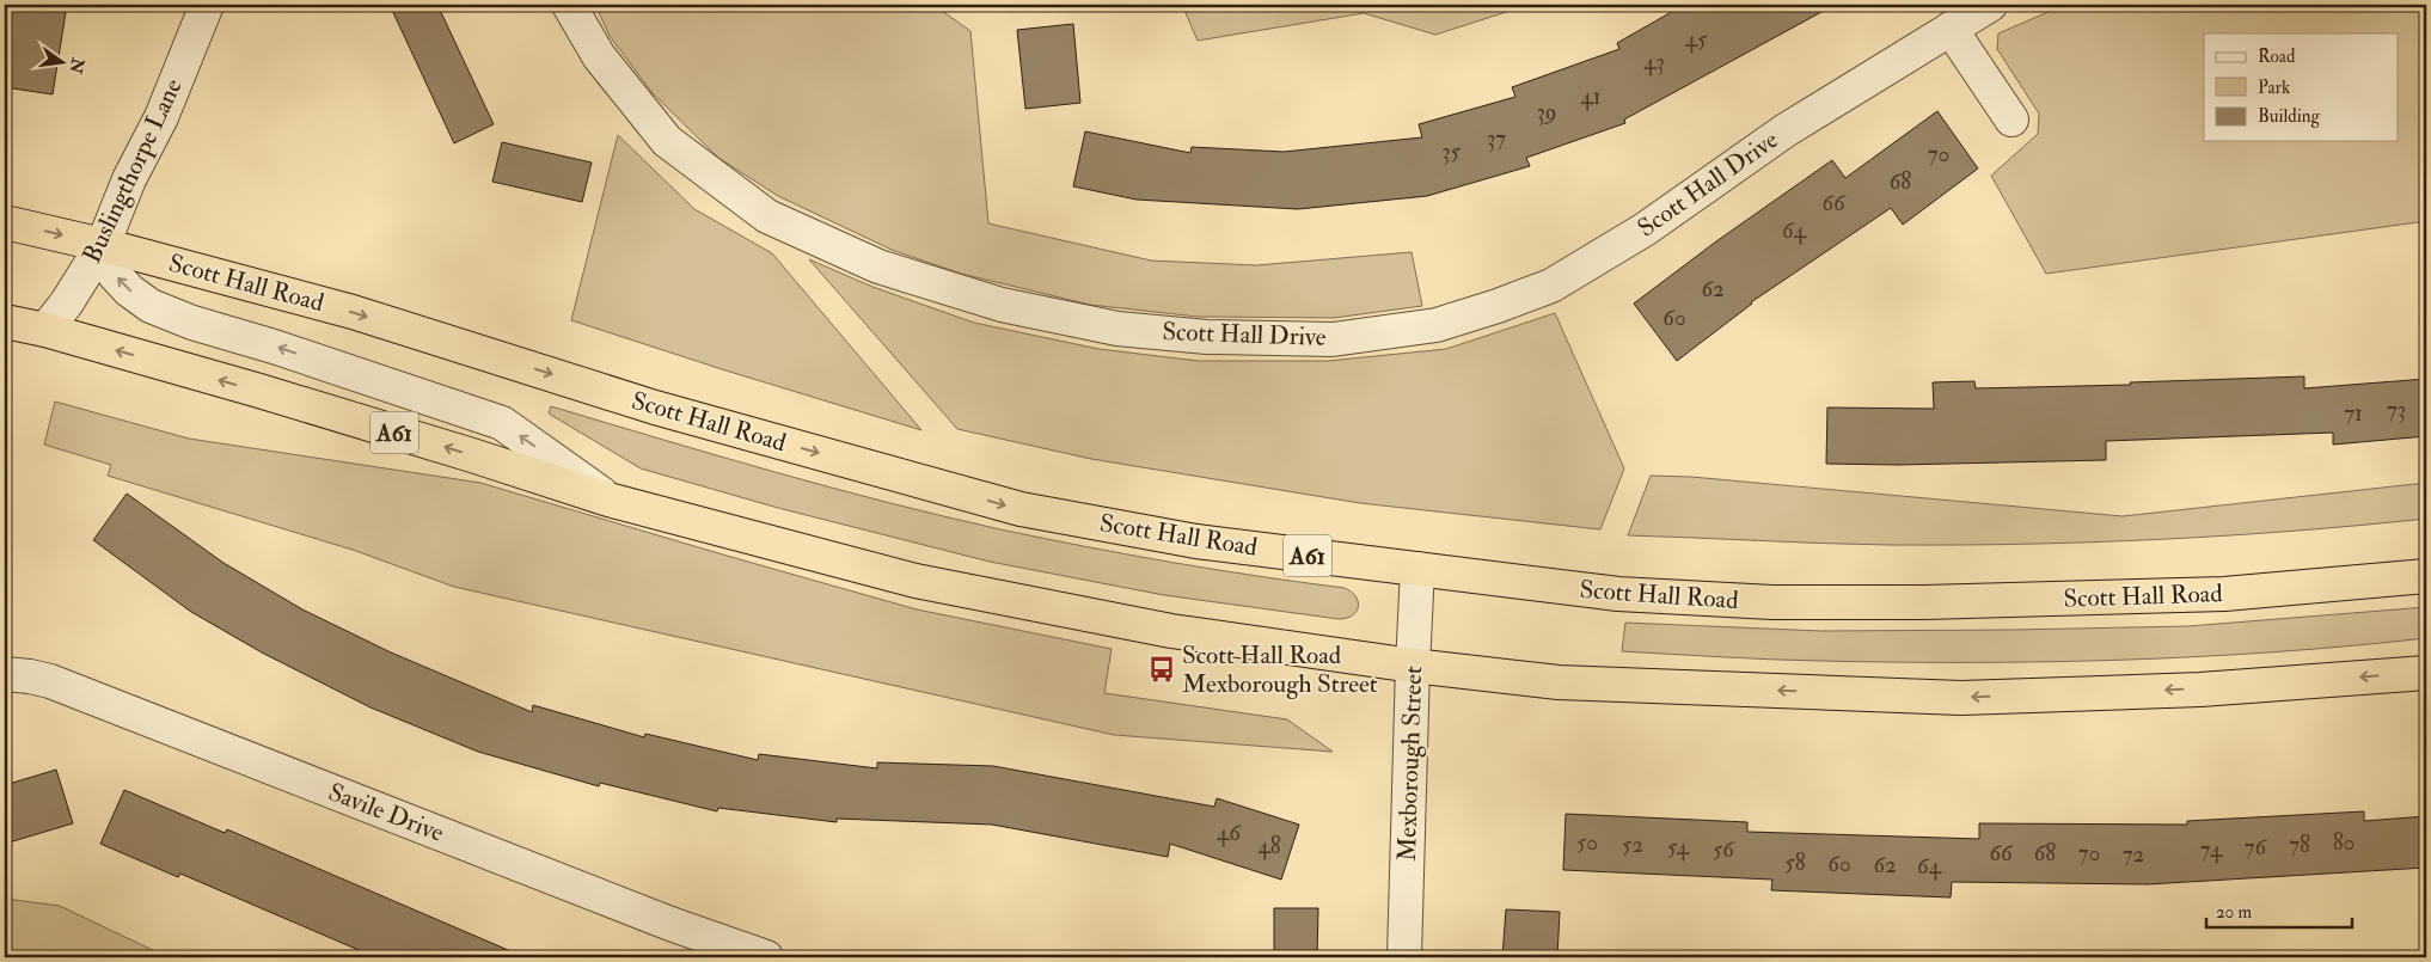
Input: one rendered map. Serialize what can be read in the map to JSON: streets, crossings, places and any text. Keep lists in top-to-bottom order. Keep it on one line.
{"streets":{"highway":["Scott Hall Road","A61"],"street":["Buslingthorpe Lane","Scott Hall Drive","Mexborough Street","Savile Drive"]},"crossings":[["Buslingthorpe Lane","Scott Hall Road"],["Scott Hall Road","Mexborough Street"]],"places":{"bus stop":["Scott Hall Road Mexborough Street"]},"house_numbers":["45","43","41","39","37","35","70","68","66","64","62","60","73","71","46","50","80","52","78","48","54","76","56","74","66","68","70","72","58","60","62","64"],"legend":["Road","Park","Building"],"scale_bar":"20 m","north":"right"}
